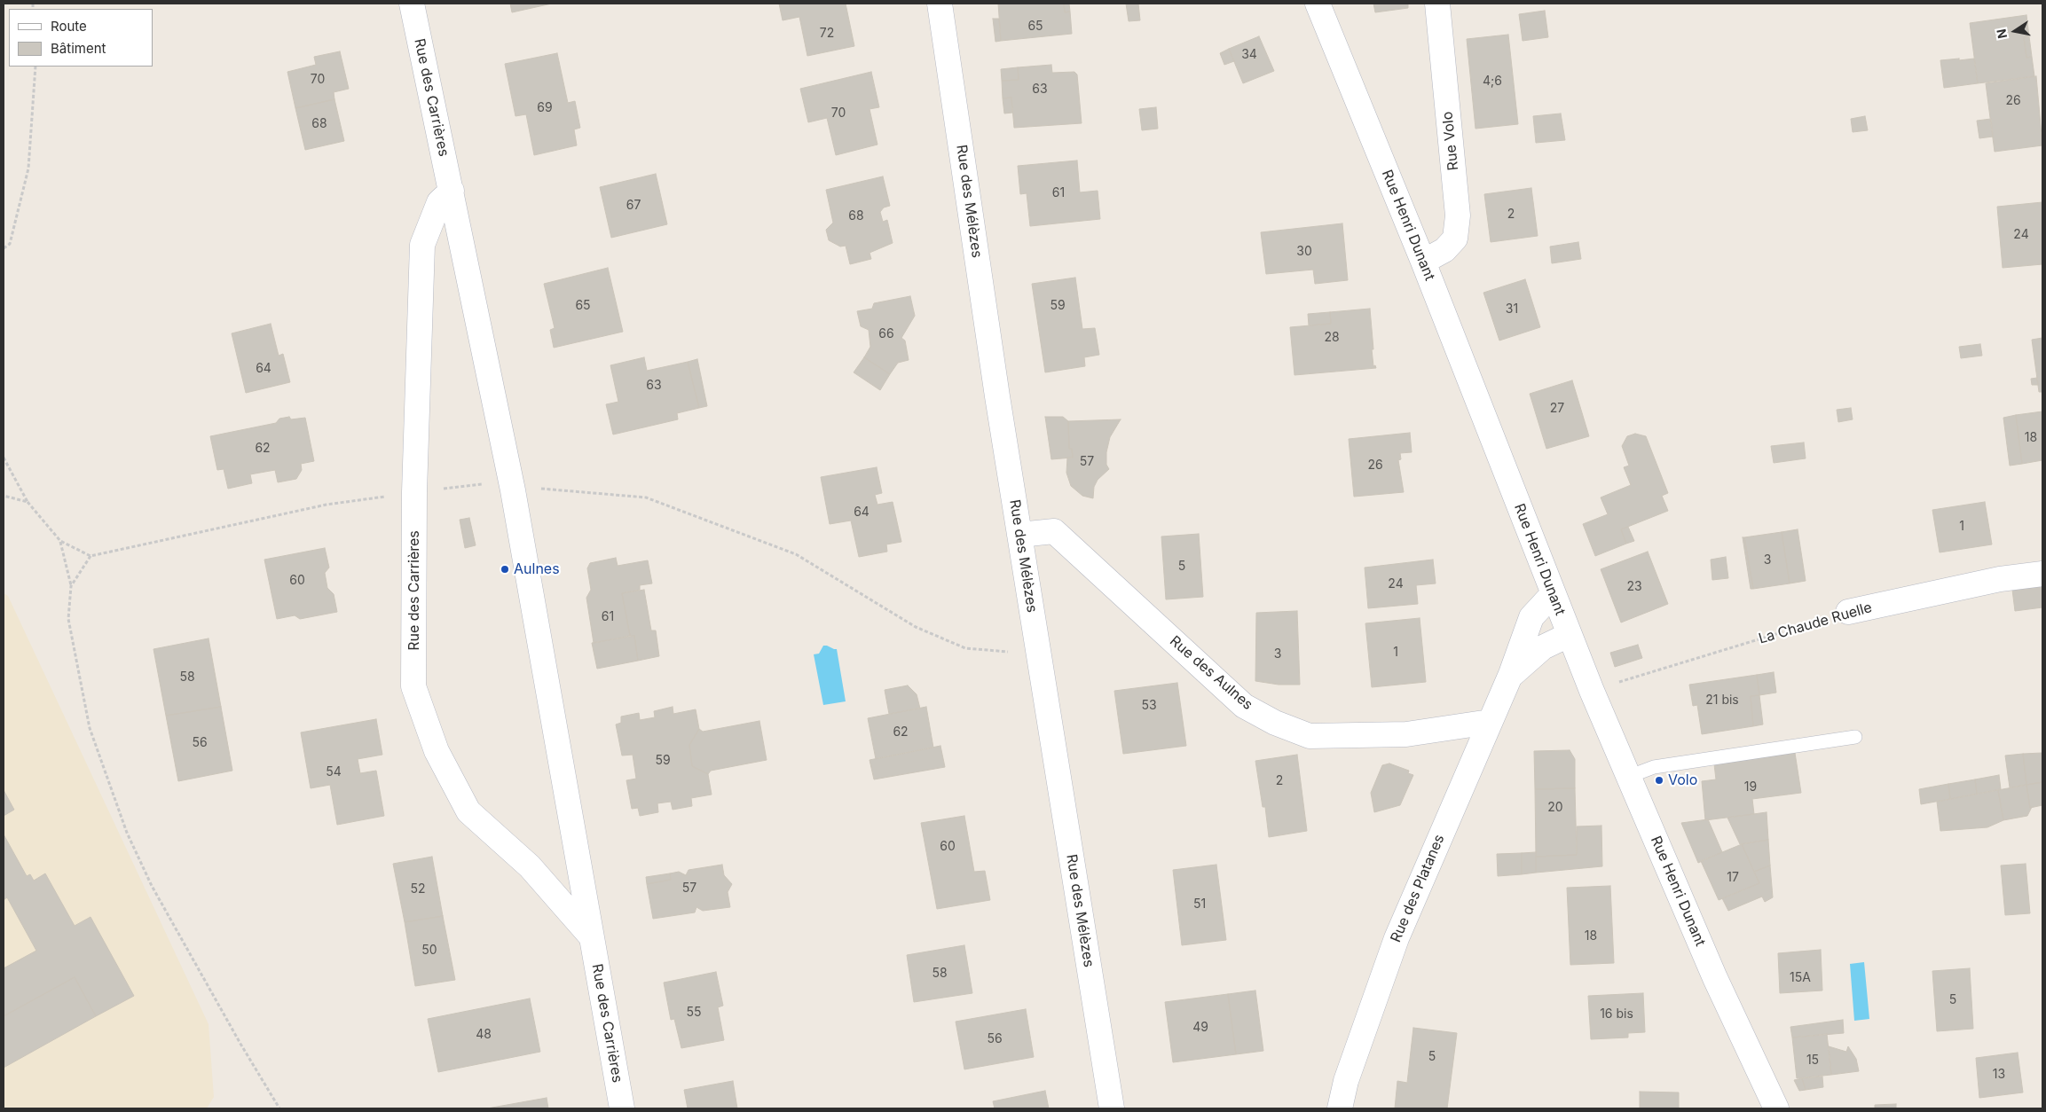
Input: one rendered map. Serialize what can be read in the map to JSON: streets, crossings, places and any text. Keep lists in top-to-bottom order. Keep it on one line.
{"streets":{"street":["Rue des Carrières","Rue Volo","Rue des Mélèzes","Rue Henri Dunant","La Chaude Ruelle","Rue des Aulnes","Rue des Platanes"]},"crossings":[["Rue Volo","Rue Henri Dunant"],["Rue des Mélèzes","Rue des Aulnes"],["Rue Henri Dunant","La Chaude Ruelle"],["Rue Henri Dunant","Rue des Platanes"],["Rue des Aulnes","Rue des Platanes"]],"places":["Aulnes","Volo"],"house_numbers":["65","72","34","70","4;6","63","26","69","70","68","61","67","2","68","24","30","65","59","31","66","28","64","63","27","18","62","57","26","64","1","3","5","60","24","23","61","1","3","58","21 bis","53","62","56","59","54","2","19","20","60","17","57","52","51","18","50","58","15A","5","55","16 bis","49","48","56","5","15","13"],"legend":["Route","Bâtiment"],"north":"left"}
